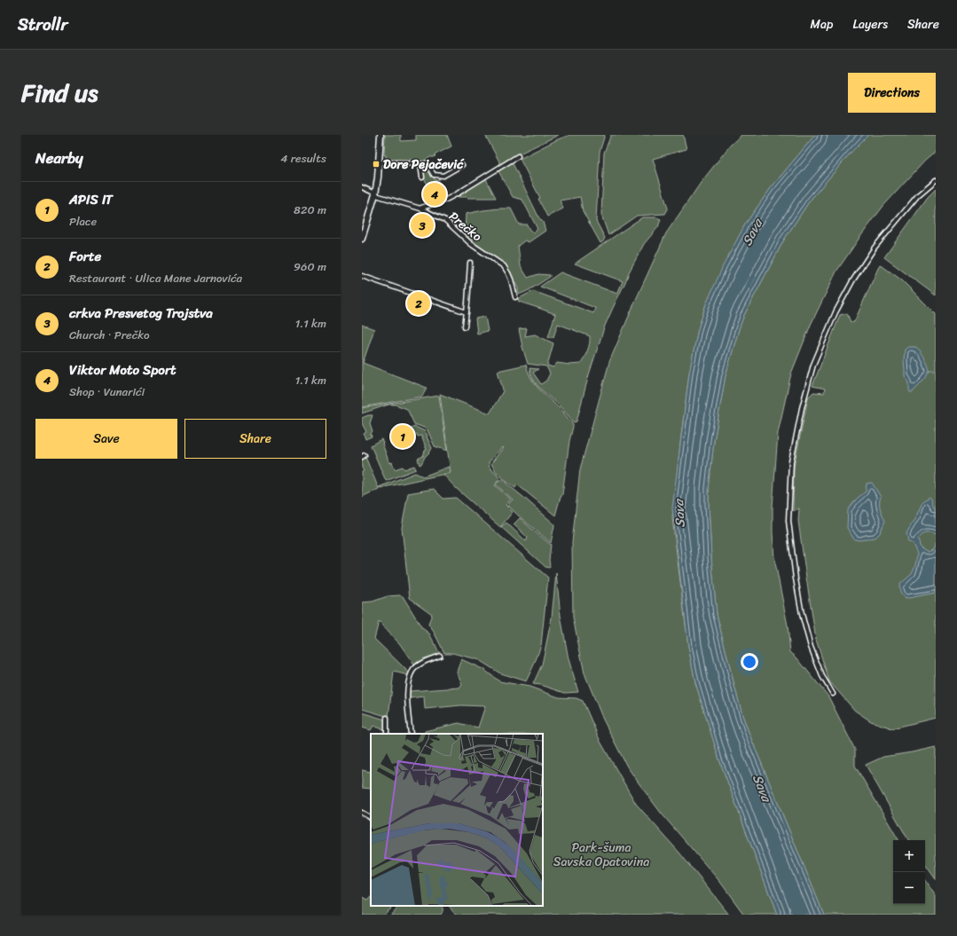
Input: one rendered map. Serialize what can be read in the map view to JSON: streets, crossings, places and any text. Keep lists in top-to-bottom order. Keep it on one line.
{"streets":{"street":["Prečko"]},"water":["Sava"],"parks":["Park-šuma Savska Opatovina"],"places":{"transit":["Dore Pejačević"]},"page":{"header":"Strollr","nav":["Map","Layers","Share"],"title":"Find us","buttons":["Directions",["Save","Share"]],"heading":["Nearby","4 results"],"list":[{"mark":"1","name":"APIS IT","note":"Place","value":"820 m"},{"mark":"2","name":"Forte","note":"Restaurant · Ulica Mane Jarnovića","value":"960 m"},{"mark":"3","name":"crkva Presvetog Trojstva","note":"Church · Prečko","value":"1.1 km"},{"mark":"4","name":"Viktor Moto Sport","note":"Shop · Vunarići","value":"1.1 km"}],"pins":["4","3","2","1"],"map_buttons":["+","−"]}}
